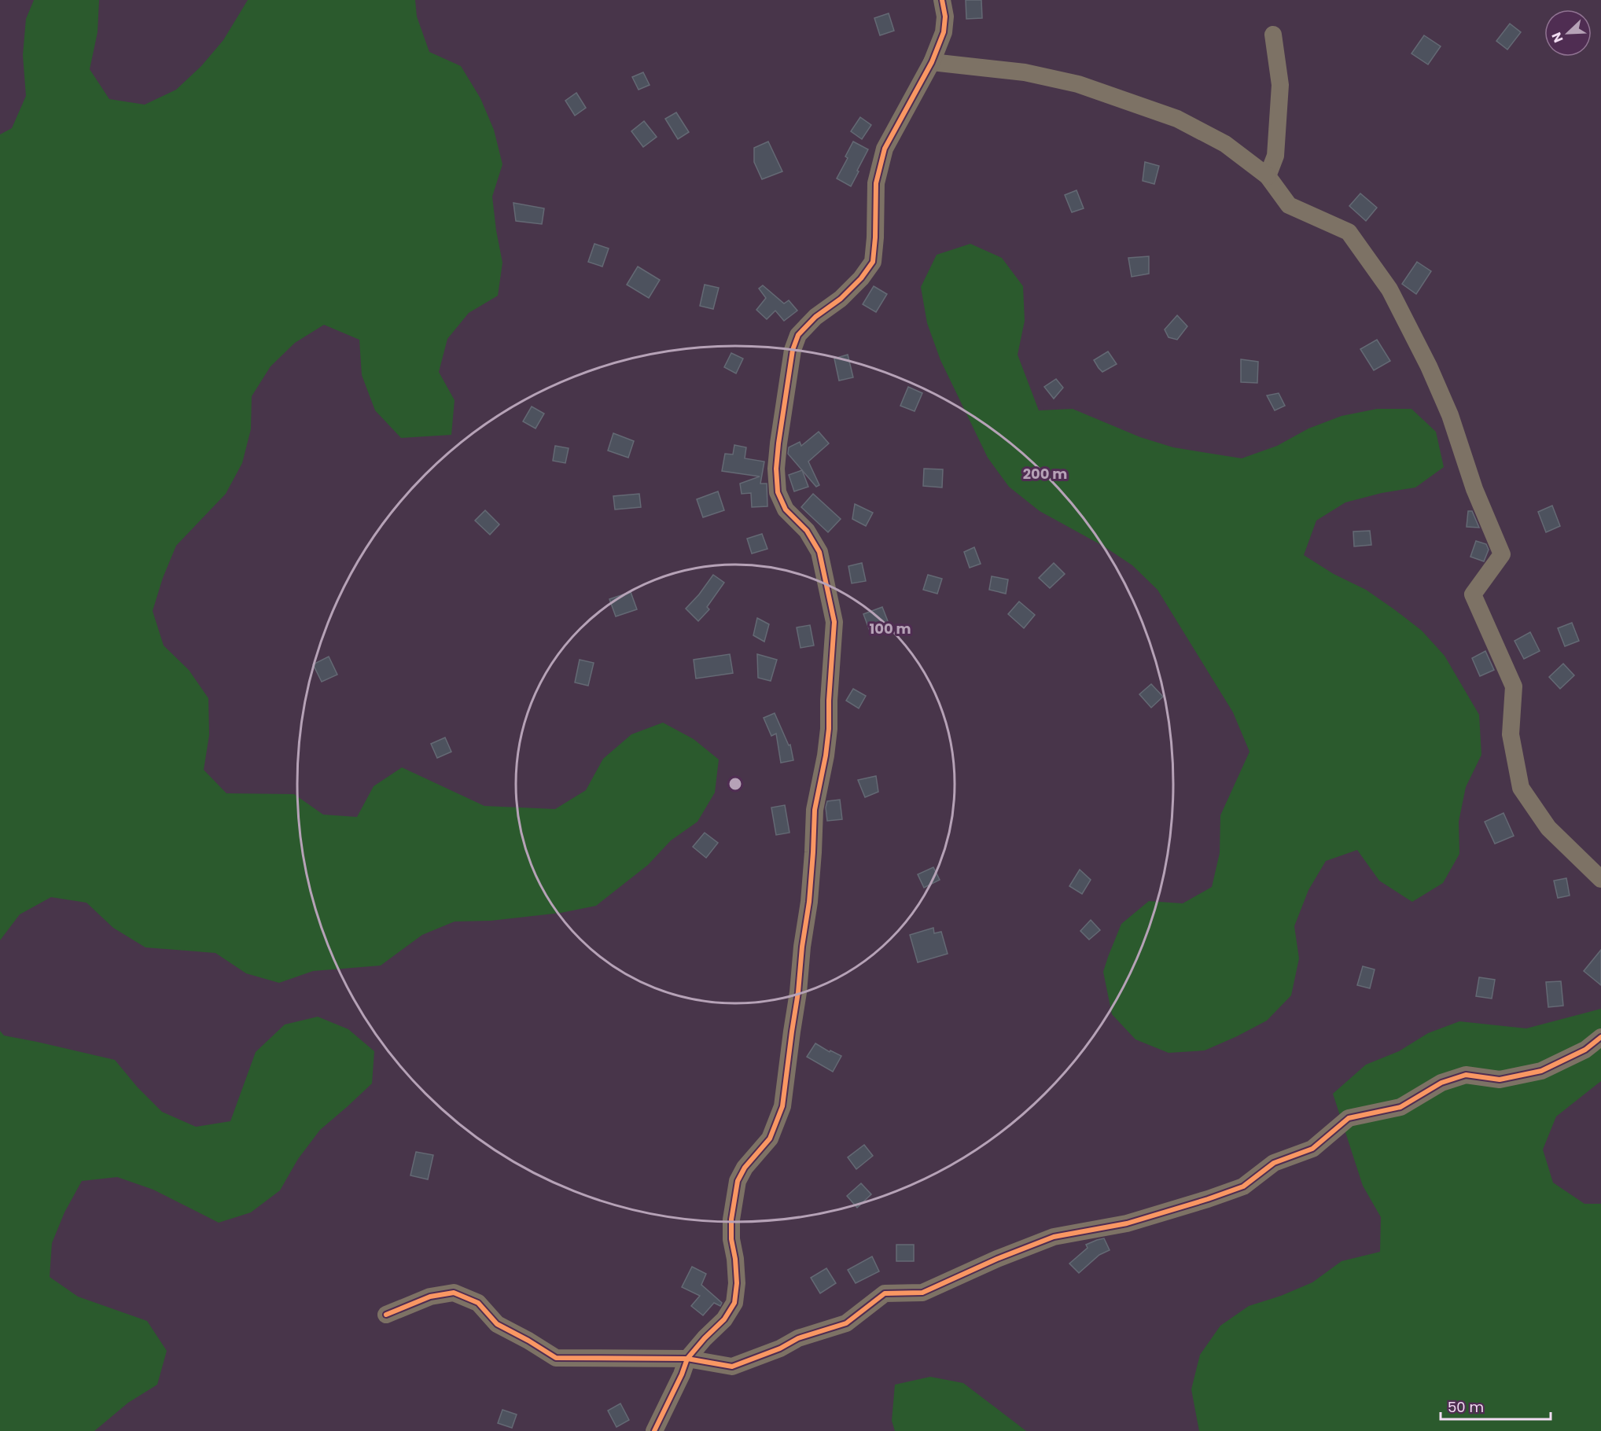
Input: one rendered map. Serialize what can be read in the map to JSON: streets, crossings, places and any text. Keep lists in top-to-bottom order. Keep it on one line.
{"scale_bar":"50 m","north":"bottom left","rings":["200 m","100 m"]}
